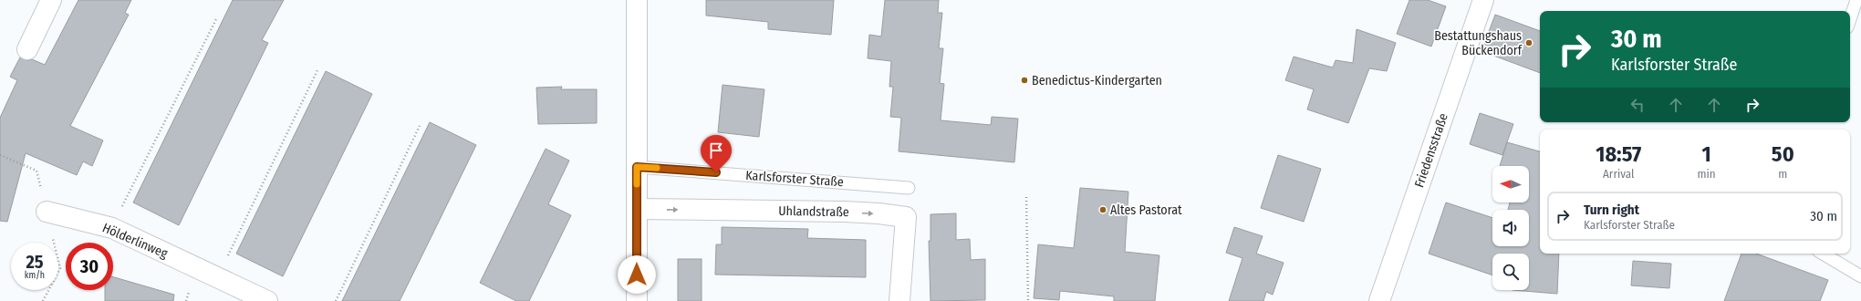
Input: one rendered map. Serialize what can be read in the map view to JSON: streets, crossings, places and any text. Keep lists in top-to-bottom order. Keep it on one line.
{"streets":{"street":["Friedensstraße","Uhlandstraße","Hölderlinweg"],"lane":["Karlsforster Straße"]},"places":["Bestattungshaus Bückendorf","Benedictus-Kindergarten","Altes Pastorat"],"north":"left","page":{"turn":["30 m","Karlsforster Straße"],"eta":["18:57","Arrival","1","min","50","m"],"list":[{"name":"Turn right","note":"Karlsforster Straße","value":"30 m"}],"speed":"25 km/h","limit":"30"}}
